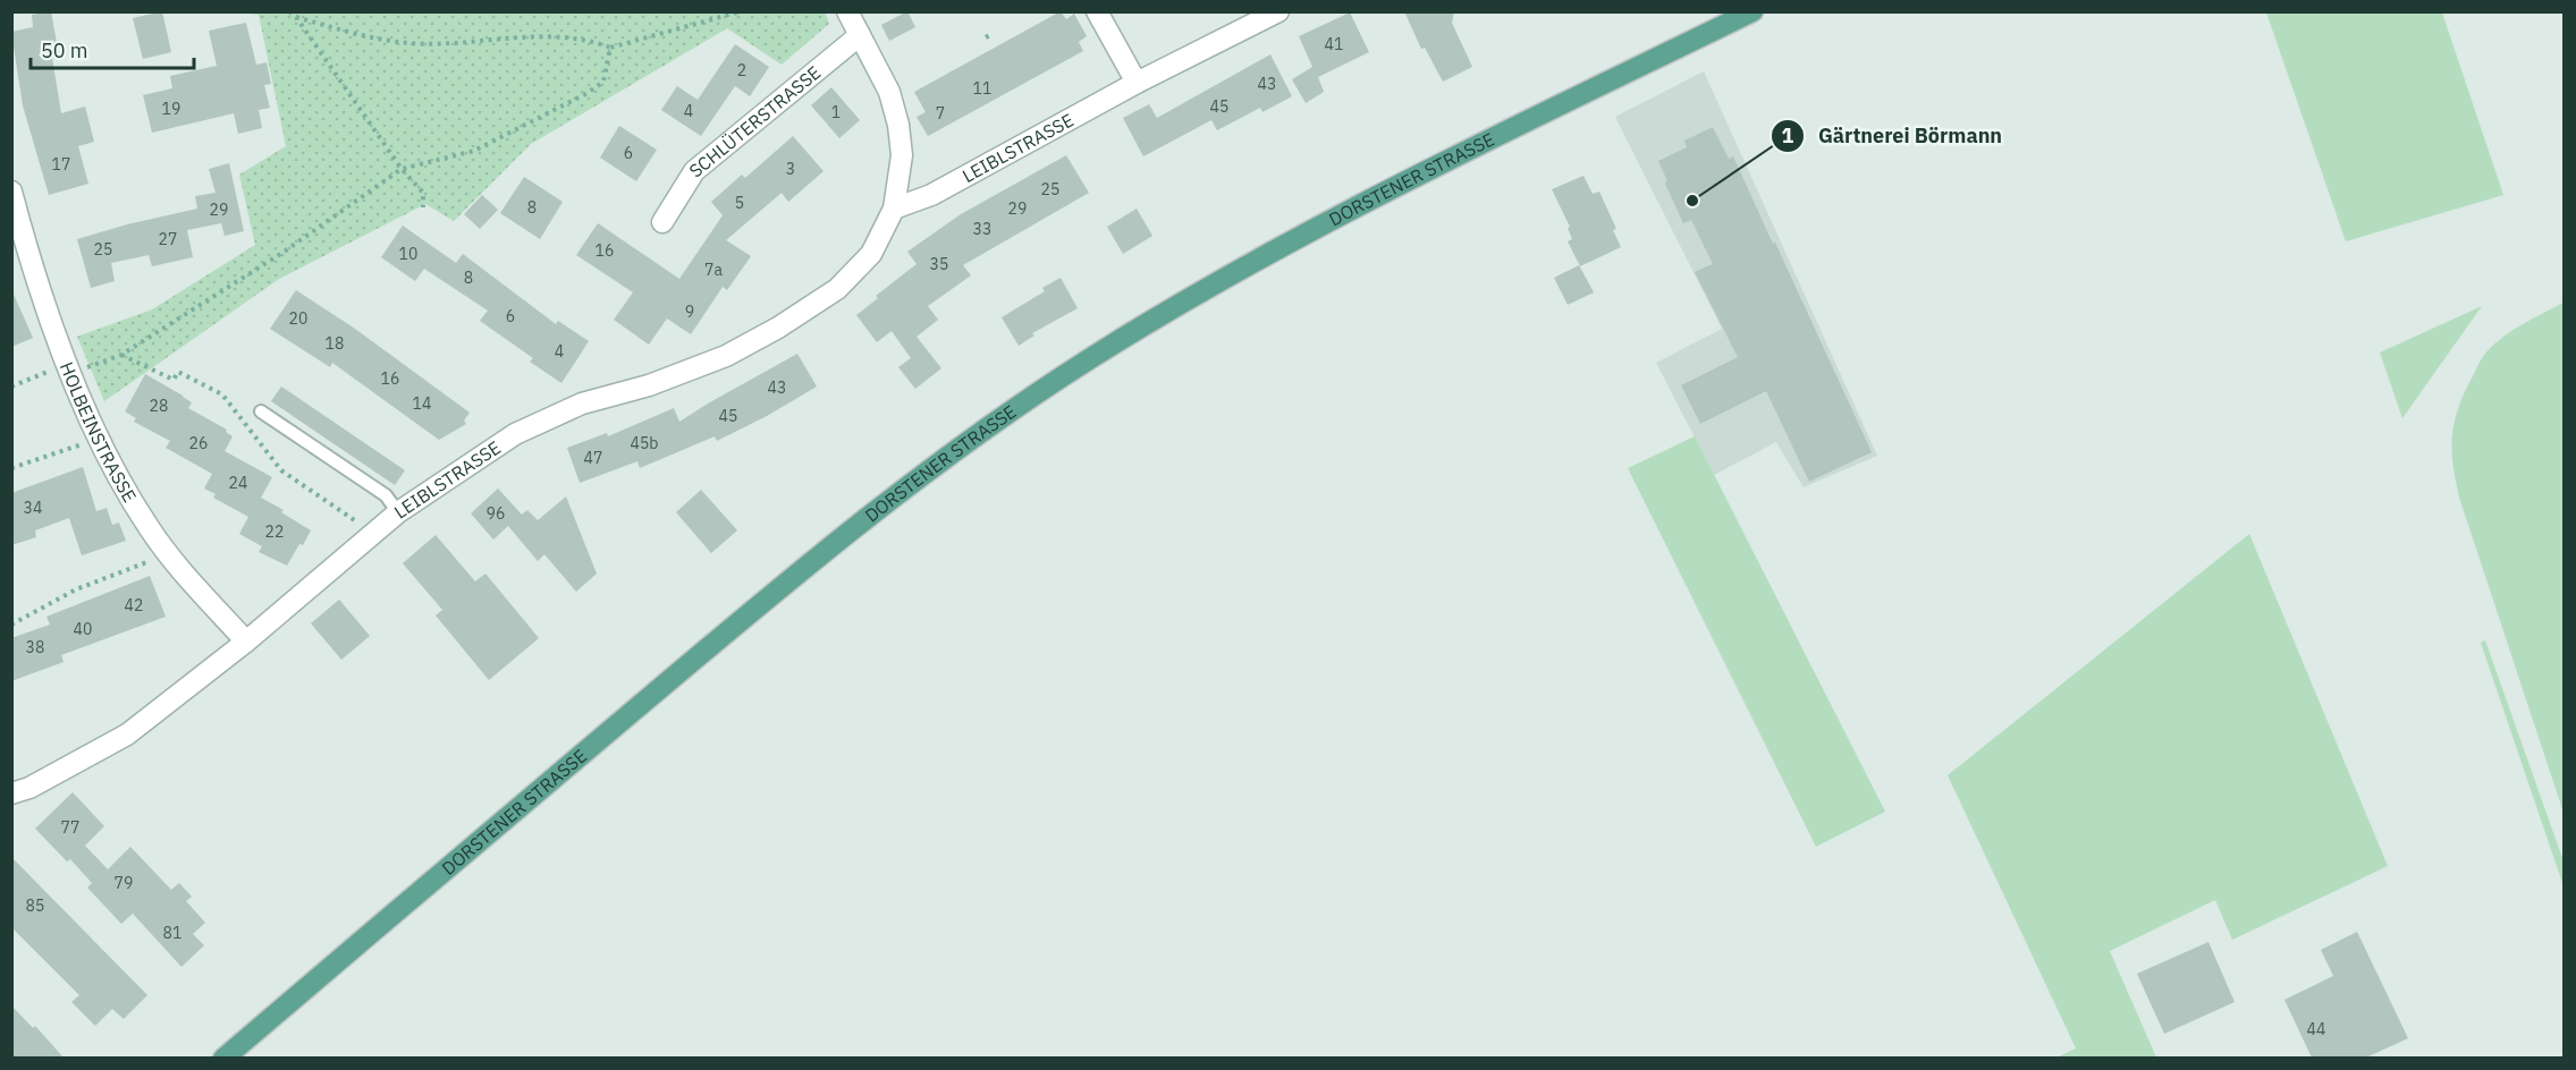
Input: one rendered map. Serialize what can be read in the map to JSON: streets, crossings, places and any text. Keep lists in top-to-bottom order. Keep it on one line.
{"streets":{"main road":["DORSTENER STRASSE"],"street":["SCHLÜTERSTRASSE","LEIBLSTRASSE","HOLBEINSTRASSE"]},"crossings":[["SCHLÜTERSTRASSE","LEIBLSTRASSE"],["LEIBLSTRASSE","HOLBEINSTRASSE"]],"places":["Gärtnerei Börmann"],"house_numbers":["41","2","43","11","45","19","4","1","7","6","17","3","25","5","8","29","29","33","27","25","16","10","35","7a","8","9","6","20","18","4","16","43","14","28","45","26","45b","47","24","34","96","22","42","40","38","77","79","85","81","44"],"scale_bar":"50 m"}
